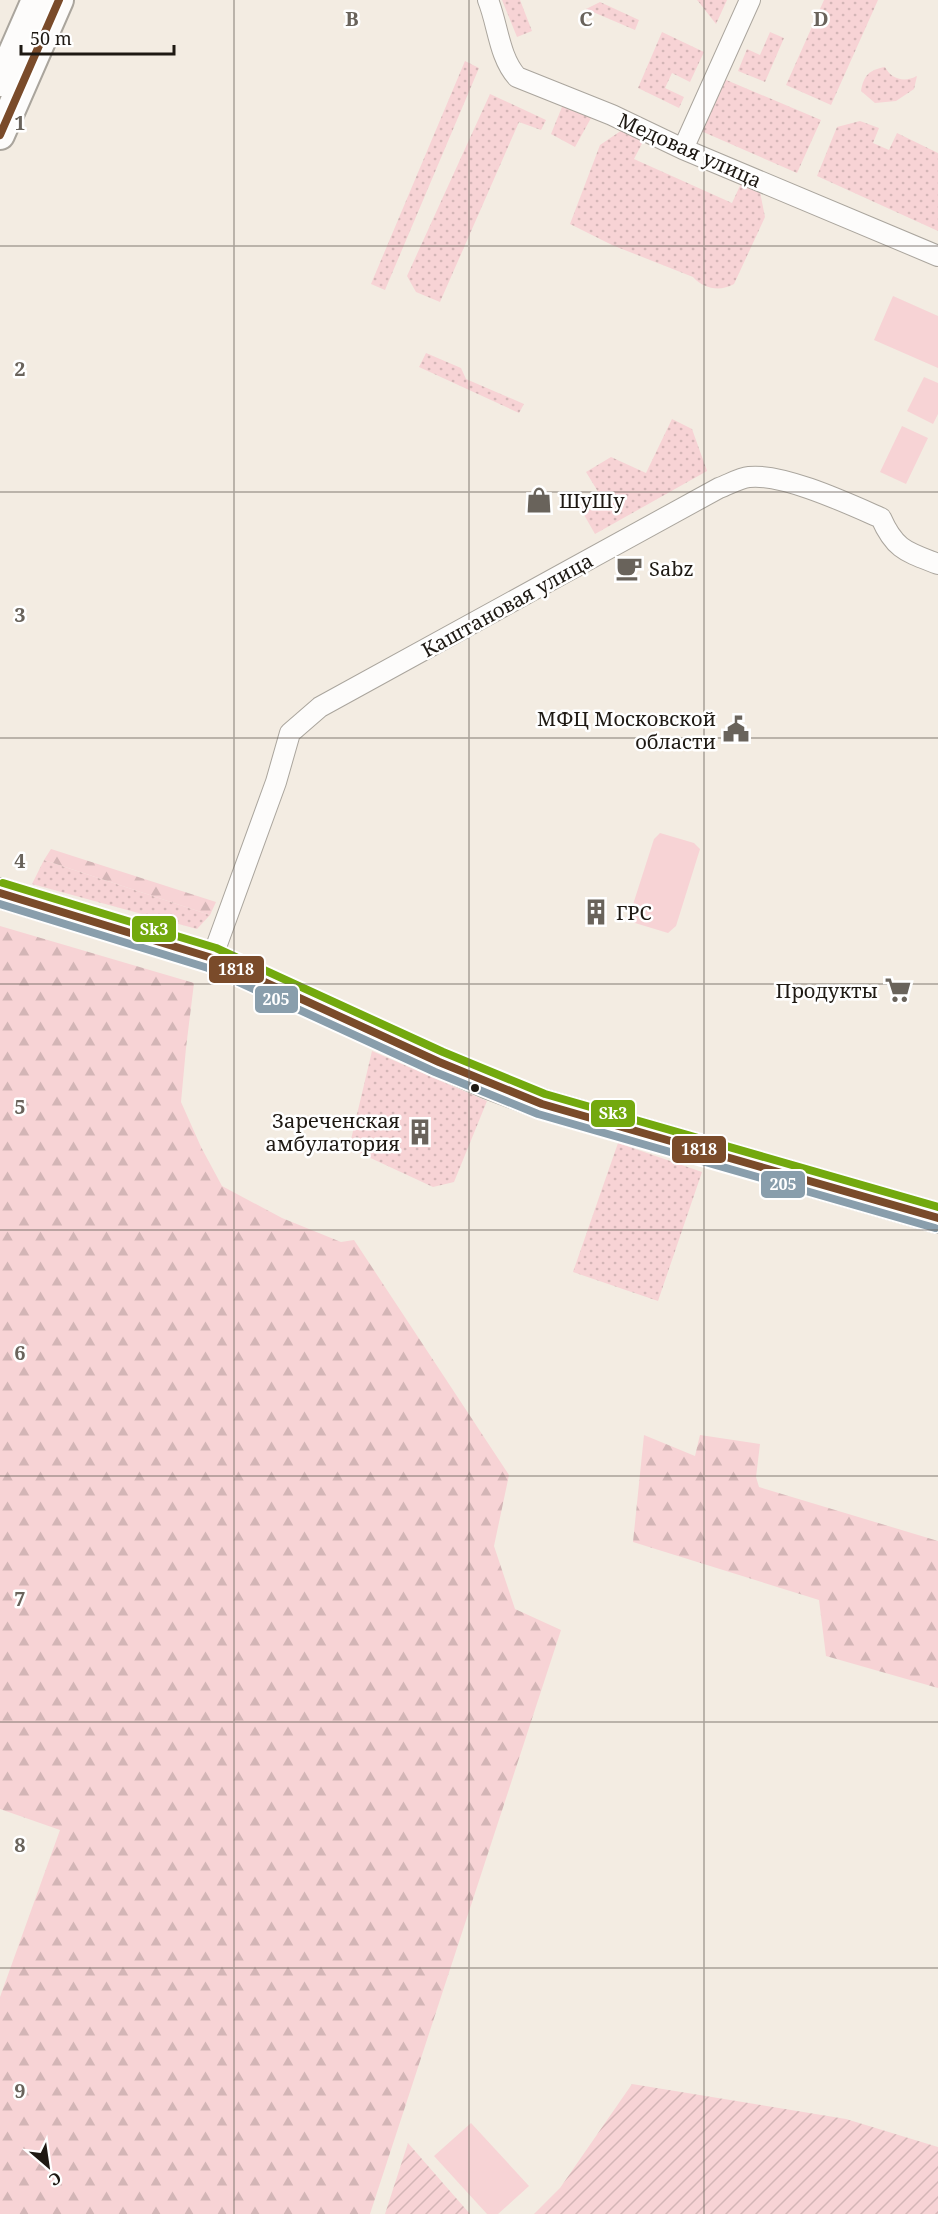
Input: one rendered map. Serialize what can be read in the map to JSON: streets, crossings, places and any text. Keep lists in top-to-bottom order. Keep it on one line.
{"streets":{"street":["Медовая улица","Каштановая улица"]},"places":{"shop":["ШуШу"],"cafe":["Sabz"],"public building":["МФЦ Московской области"],"building":["ГРС","Зареченская амбулатория"],"supermarket":["Продукты"]},"lines":["transit line 1818","transit line Sk3","transit line 205"],"scale_bar":"50 m","north":"bottom right","grid":{"columns":["B","C","D"],"rows":["1","2","3","4","5","6","7","8","9"]}}
